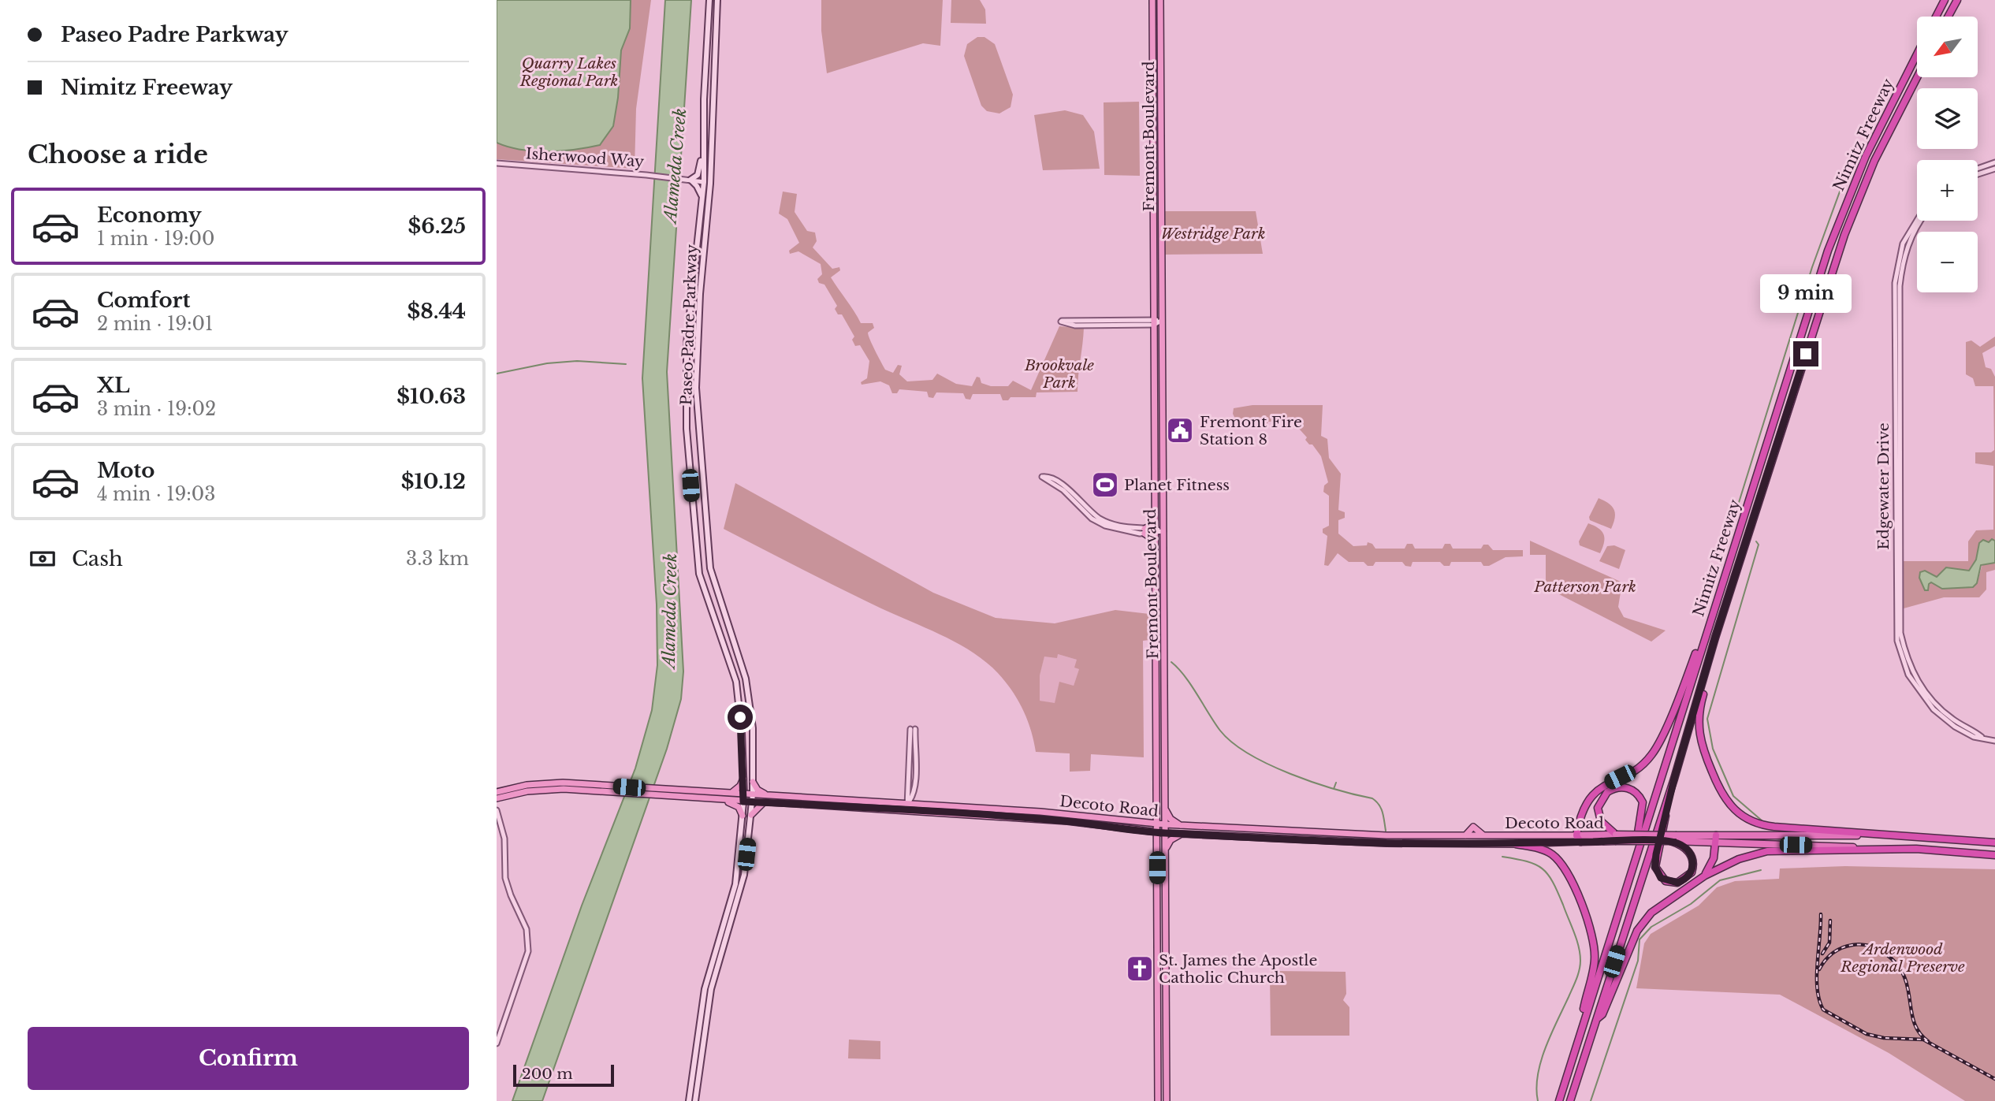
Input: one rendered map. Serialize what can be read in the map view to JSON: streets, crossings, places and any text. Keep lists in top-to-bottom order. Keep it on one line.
{"streets":{"highway":["Nimitz Freeway","Decoto Road"],"main road":["Fremont Boulevard","Paseo Padre Parkway"],"street":["Isherwood Way","Edgewater Drive"]},"crossings":[["Fremont Boulevard","Decoto Road"],["Isherwood Way","Paseo Padre Parkway"],["Paseo Padre Parkway","Decoto Road"]],"water":["Alameda Creek"],"parks":["Quarry Lakes Regional Park","Westridge Park","Brookvale Park","Patterson Park","Ardenwood Regional Preserve"],"places":{"public building":["Fremont Fire Station 8"],"sports":["Planet Fitness"],"church":["St. James the Apostle Catholic Church"]},"scale_bar":"200 m","north":"bottom left","page":{"banner":["Paseo Padre Parkway","Nimitz Freeway"],"map_buttons":["+","−"],"heading":"Choose a ride","list":[{"name":"Economy","note":"1 min · 19:00","value":"$6.25"},{"name":"Comfort","note":"2 min · 19:01","value":"$8.44"},{"name":"XL","note":"3 min · 19:02","value":"$10.63"},{"name":"Moto","note":"4 min · 19:03","value":"$10.12"}],"bubble":"9 min","pay":["Cash","3.3 km"],"buttons":"Confirm","scale":"200 m"}}
